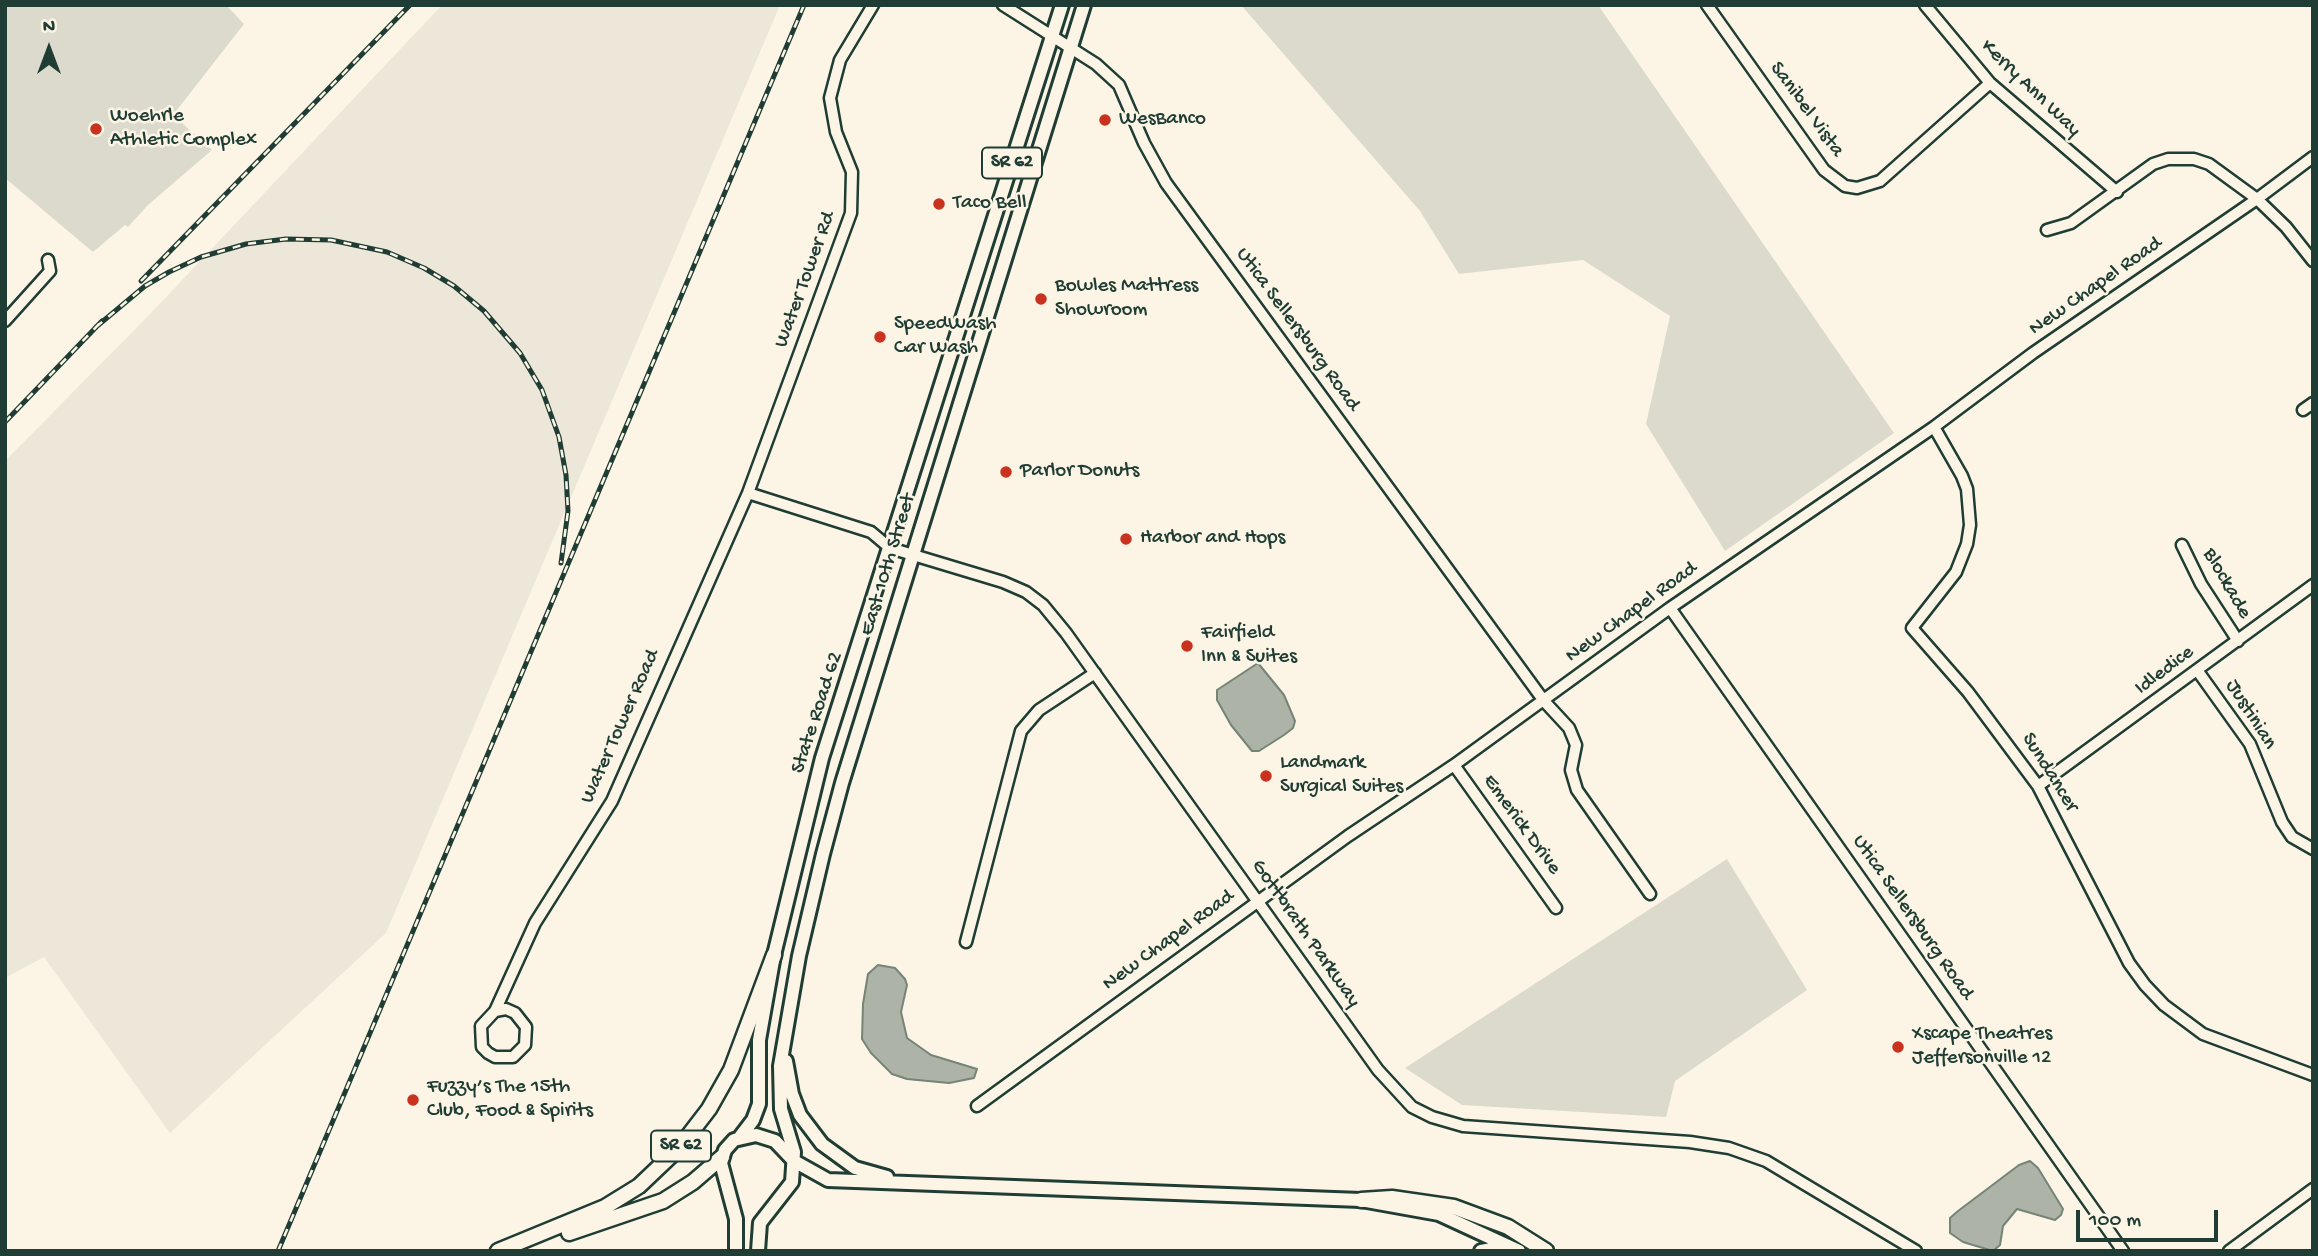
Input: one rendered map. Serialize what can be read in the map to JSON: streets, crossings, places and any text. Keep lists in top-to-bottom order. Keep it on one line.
{"streets":{"highway":["SR 62"],"main road":["East 10th Street","State Road 62"],"street":["Kerry Ann Way","Sanibel Vista","Water Tower Rd","New Chapel Road","Utica Sellersburg Road","Blockade","Idledice","Justinian","Water Tower Road","Sundancer","Emerick Drive","Gottbrath Parkway"]},"crossings":[["Kerry Ann Way","Sanibel Vista"],["SR 62","East 10th Street"],["SR 62","State Road 62"],["Water Tower Rd","Water Tower Road"],["New Chapel Road","Utica Sellersburg Road"],["New Chapel Road","Sundancer"],["New Chapel Road","Emerick Drive"],["New Chapel Road","Gottbrath Parkway"],["Utica Sellersburg Road","East 10th Street"],["Utica Sellersburg Road","State Road 62"],["East 10th Street","Gottbrath Parkway"],["Blockade","Idledice"],["Idledice","Justinian"],["Idledice","Sundancer"],["State Road 62","Gottbrath Parkway"],["Water Tower Road","Gottbrath Parkway"]],"places":["WesBanco","Woehrle Athletic Complex","Taco Bell","Bowles Mattress Showroom","SpeedWash Car Wash","Parlor Donuts","Harbor and Hops","Fairfield Inn & Suites","Landmark Surgical Suites","Xscape Theatres Jeffersonville 12","Fuzzy’s The 15th Club, Food & Spirits"],"scale_bar":"100 m","north":"top"}
